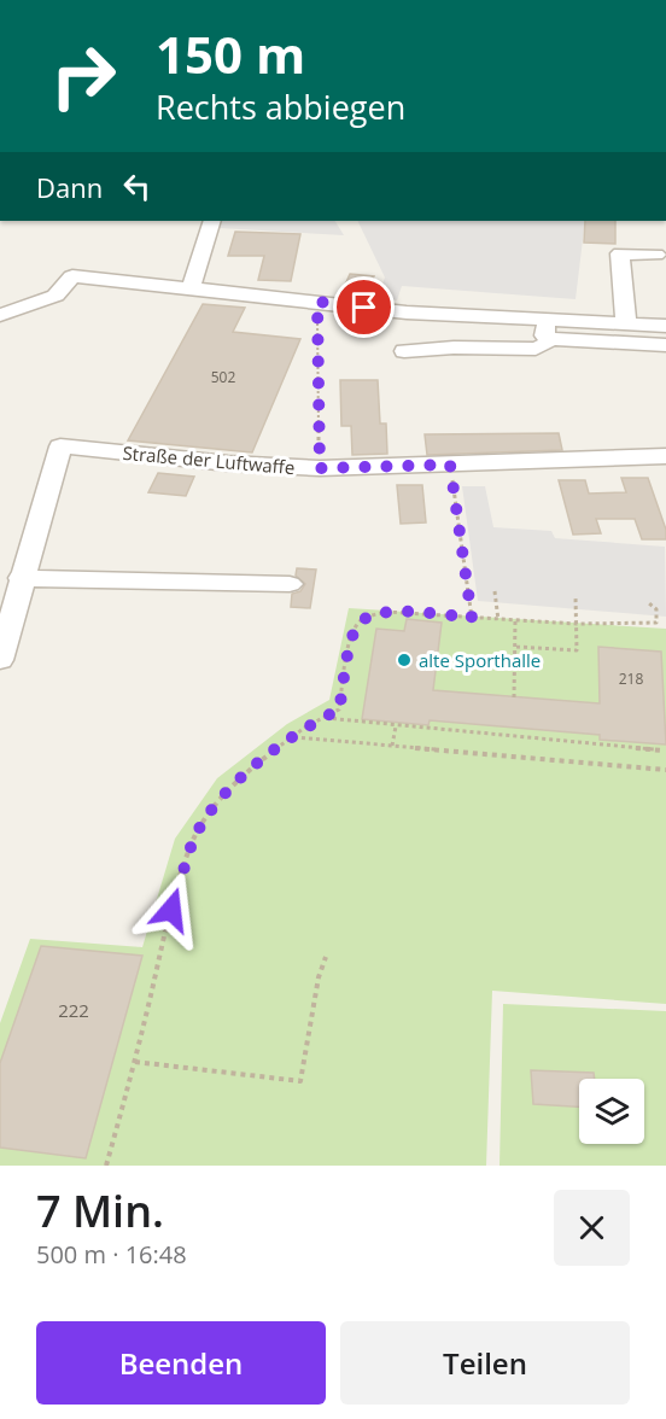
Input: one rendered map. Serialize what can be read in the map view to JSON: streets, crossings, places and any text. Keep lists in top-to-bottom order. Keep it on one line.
{"streets":{"street":["Straße der Luftwaffe"]},"places":["alte Sporthalle"],"house_numbers":["502","218","222"],"page":{"turn":["150 m","Rechts abbiegen"],"then":"Dann","heading":["7 Min.","500 m · 16:48"],"buttons":["Beenden","Teilen"]}}
